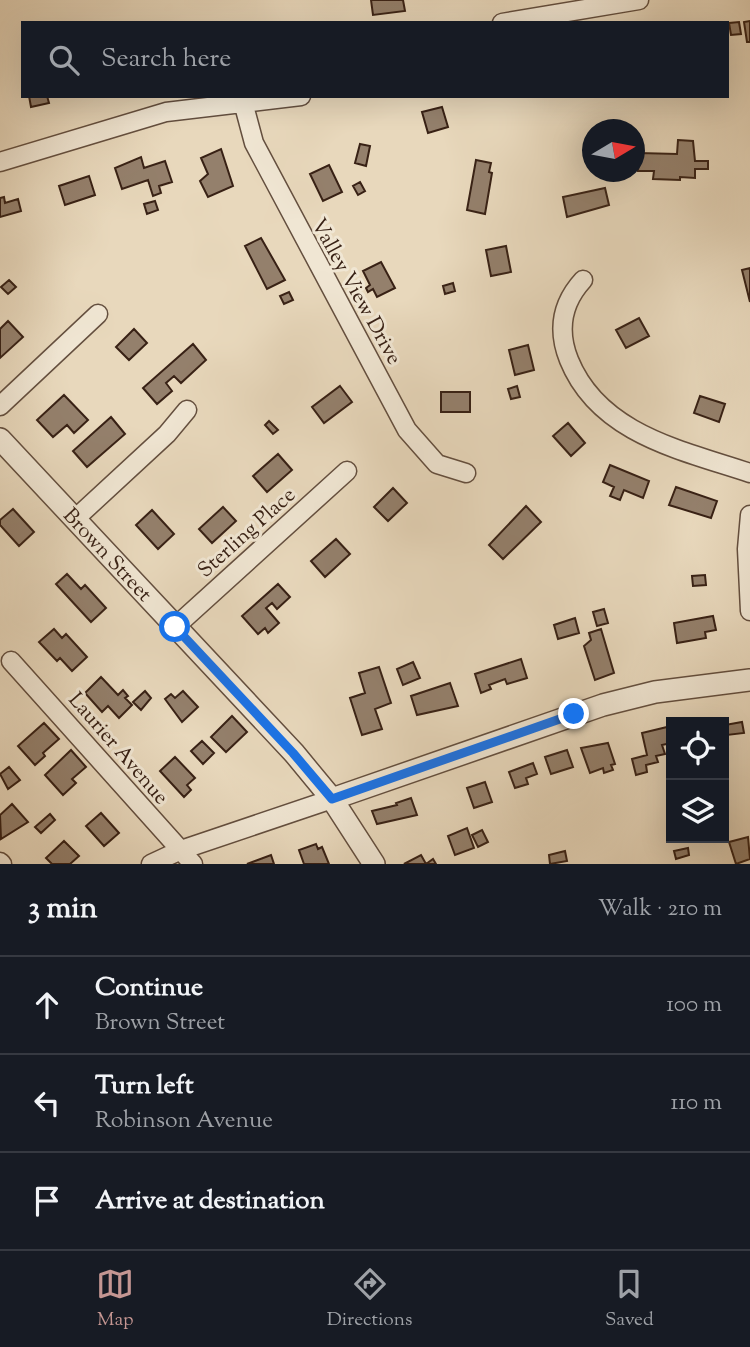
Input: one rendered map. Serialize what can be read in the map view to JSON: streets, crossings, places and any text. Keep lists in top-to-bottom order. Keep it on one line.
{"streets":{"street":["Valley View Drive","Sterling Place","Brown Street","Laurier Avenue"]},"crossings":[["Sterling Place","Brown Street"]],"north":"right","page":{"search":"Search here","heading":["3 min","Walk · 210 m"],"list":[["Continue","Brown Street","100 m"],["Turn left","Robinson Avenue","110 m"],"Arrive at destination"],"nav":["Map","Directions","Saved"]}}
